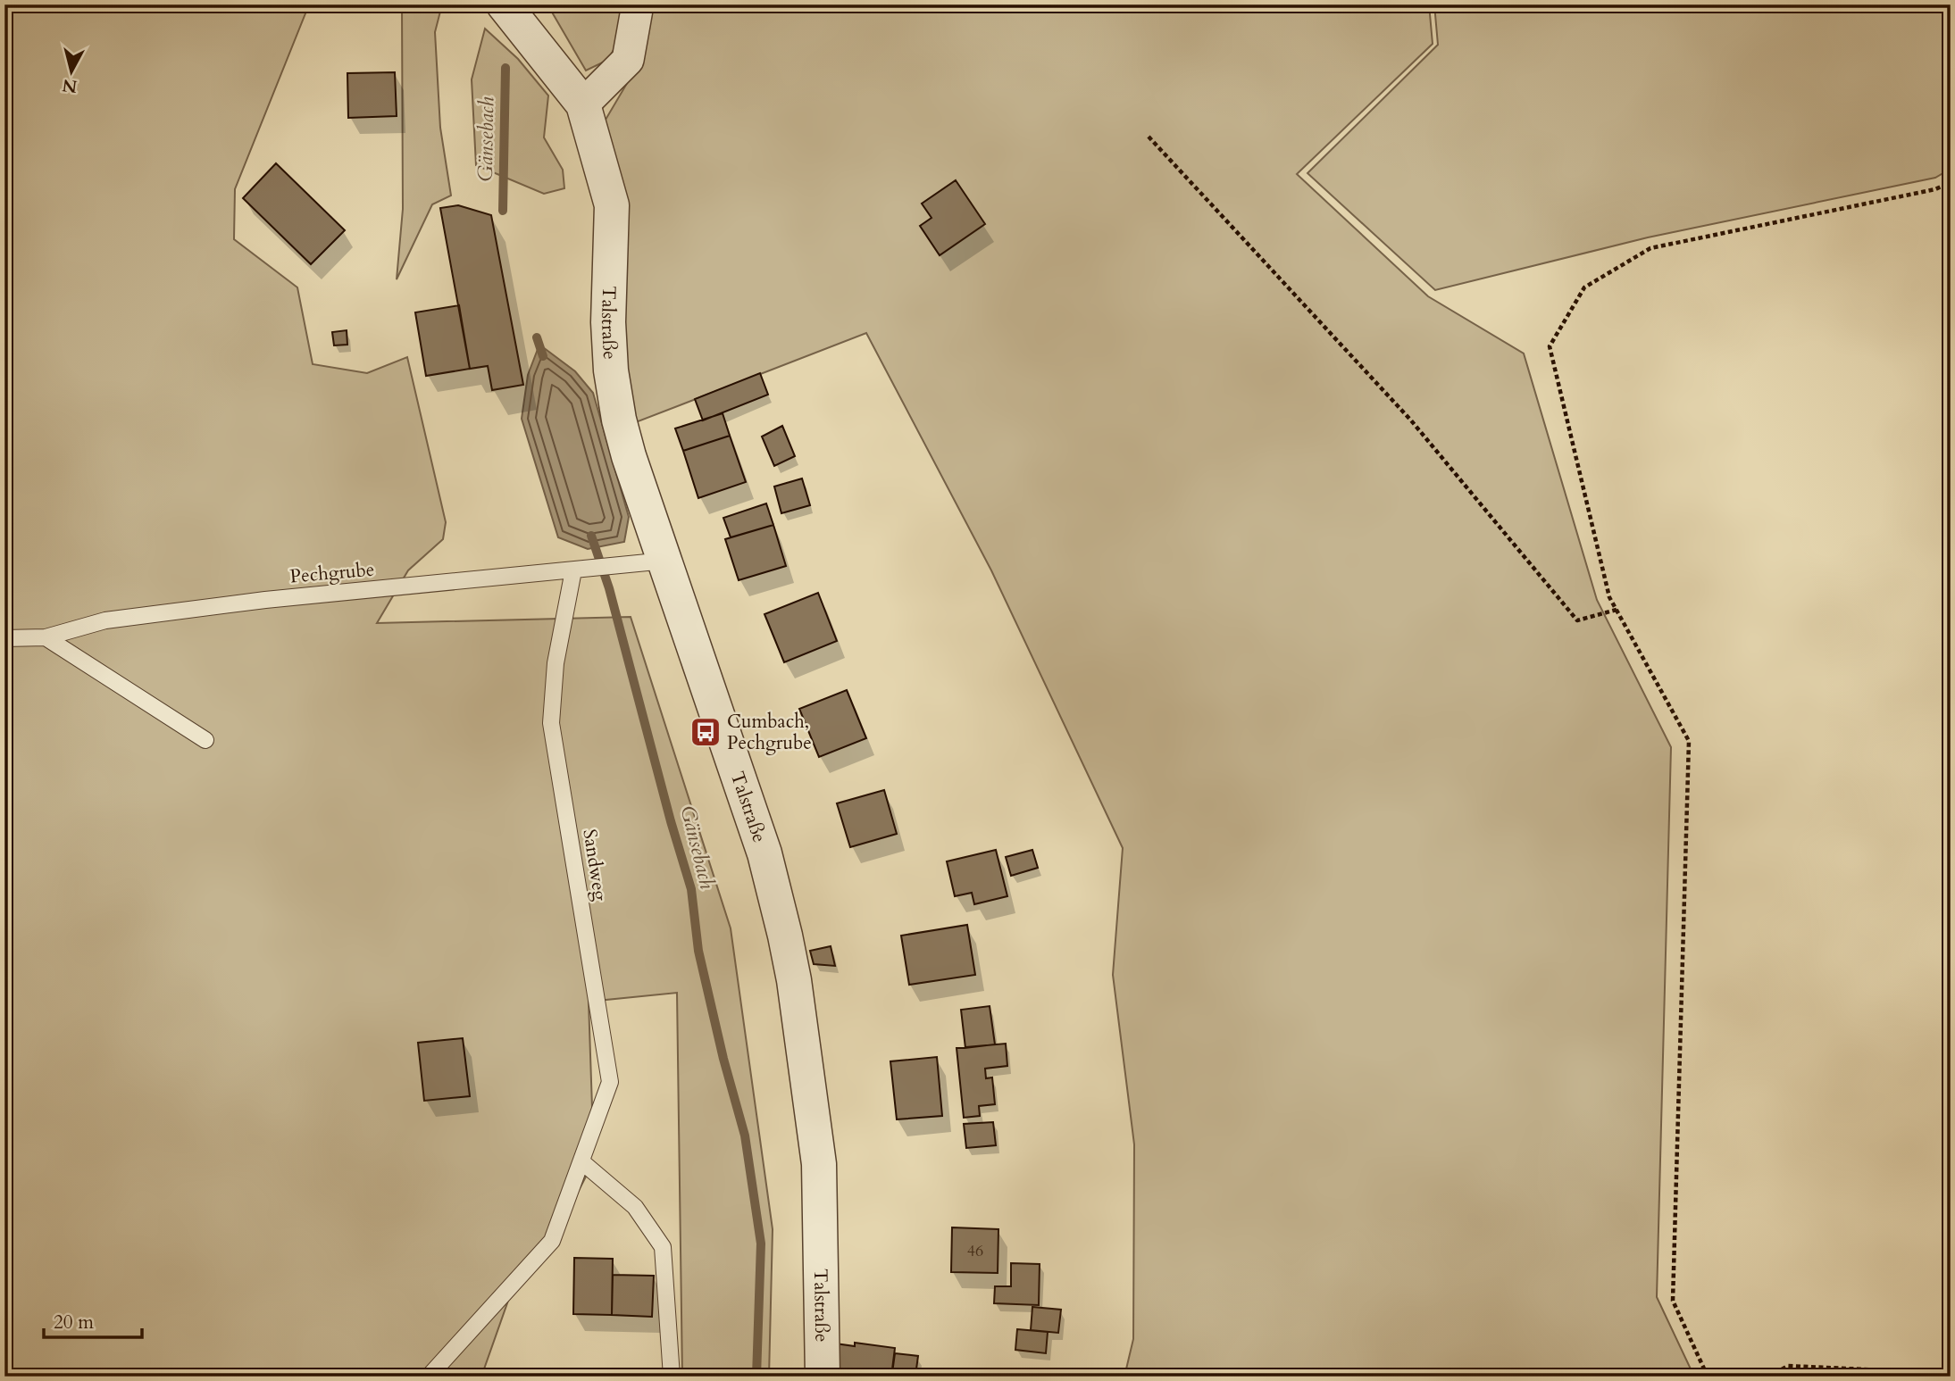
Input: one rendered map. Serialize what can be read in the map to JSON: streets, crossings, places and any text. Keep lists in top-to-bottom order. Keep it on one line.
{"streets":{"street":["Talstraße"],"lane":["Pechgrube","Sandweg"]},"crossings":[["Talstraße","Pechgrube"],["Pechgrube","Sandweg"]],"water":["Gänsebach"],"places":{"bus stop":["Cumbach, Pechgrube"]},"house_numbers":["46"],"scale_bar":"20 m","north":"bottom"}
